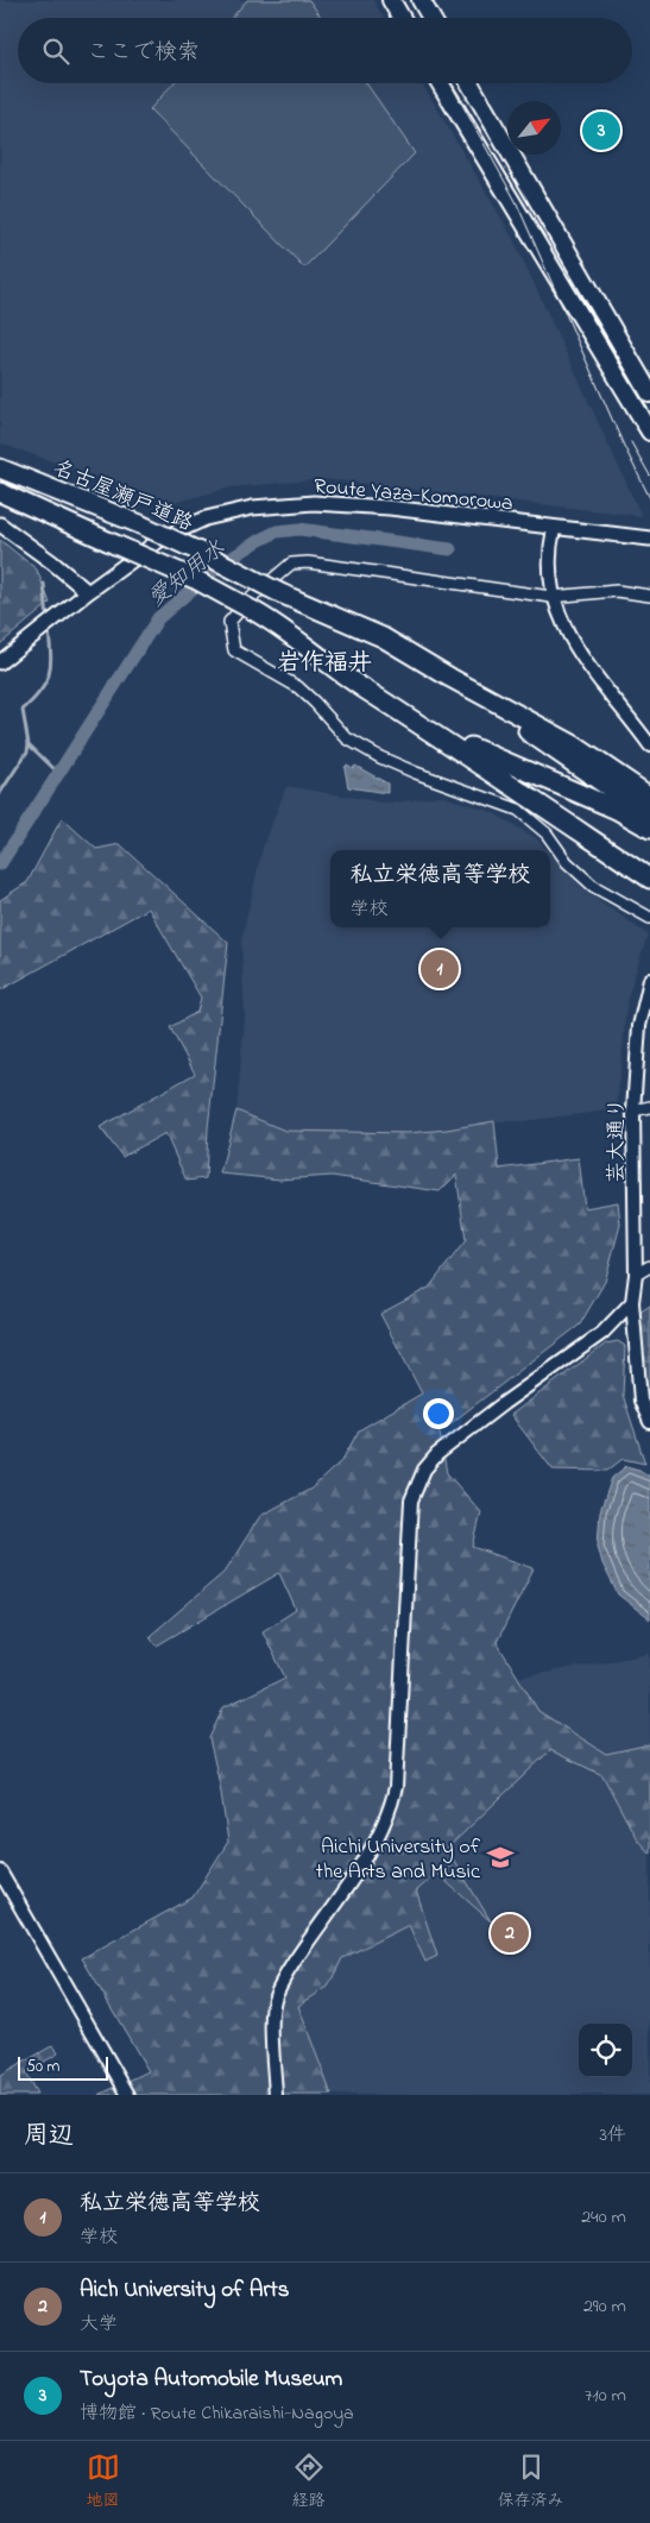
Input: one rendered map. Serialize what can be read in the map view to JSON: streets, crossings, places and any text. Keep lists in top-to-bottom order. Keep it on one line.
{"streets":{"highway":["名古屋瀬戸道路"],"main road":["Route Yaza-Komorowa"],"street":["芸大通り"]},"districts":["岩作福井"],"water":["愛知用水"],"places":{"school or university":["Aichi University of the Arts and Music"]},"scale_bar":"50 m","north":"top right","page":{"search":"ここで検索","pins":["3","1","2"],"popup":["私立栄徳高等学校","学校"],"scale":"50 m","heading":["周辺","3件"],"list":[{"mark":"1","name":"私立栄徳高等学校","note":"学校","value":"240 m"},{"mark":"2","name":"Aich University of Arts","note":"大学","value":"290 m"},{"mark":"3","name":"Toyota Automobile Museum","note":"博物館 · Route Chikaraishi-Nagoya","value":"710 m"}],"nav":["地図","経路","保存済み"]}}
